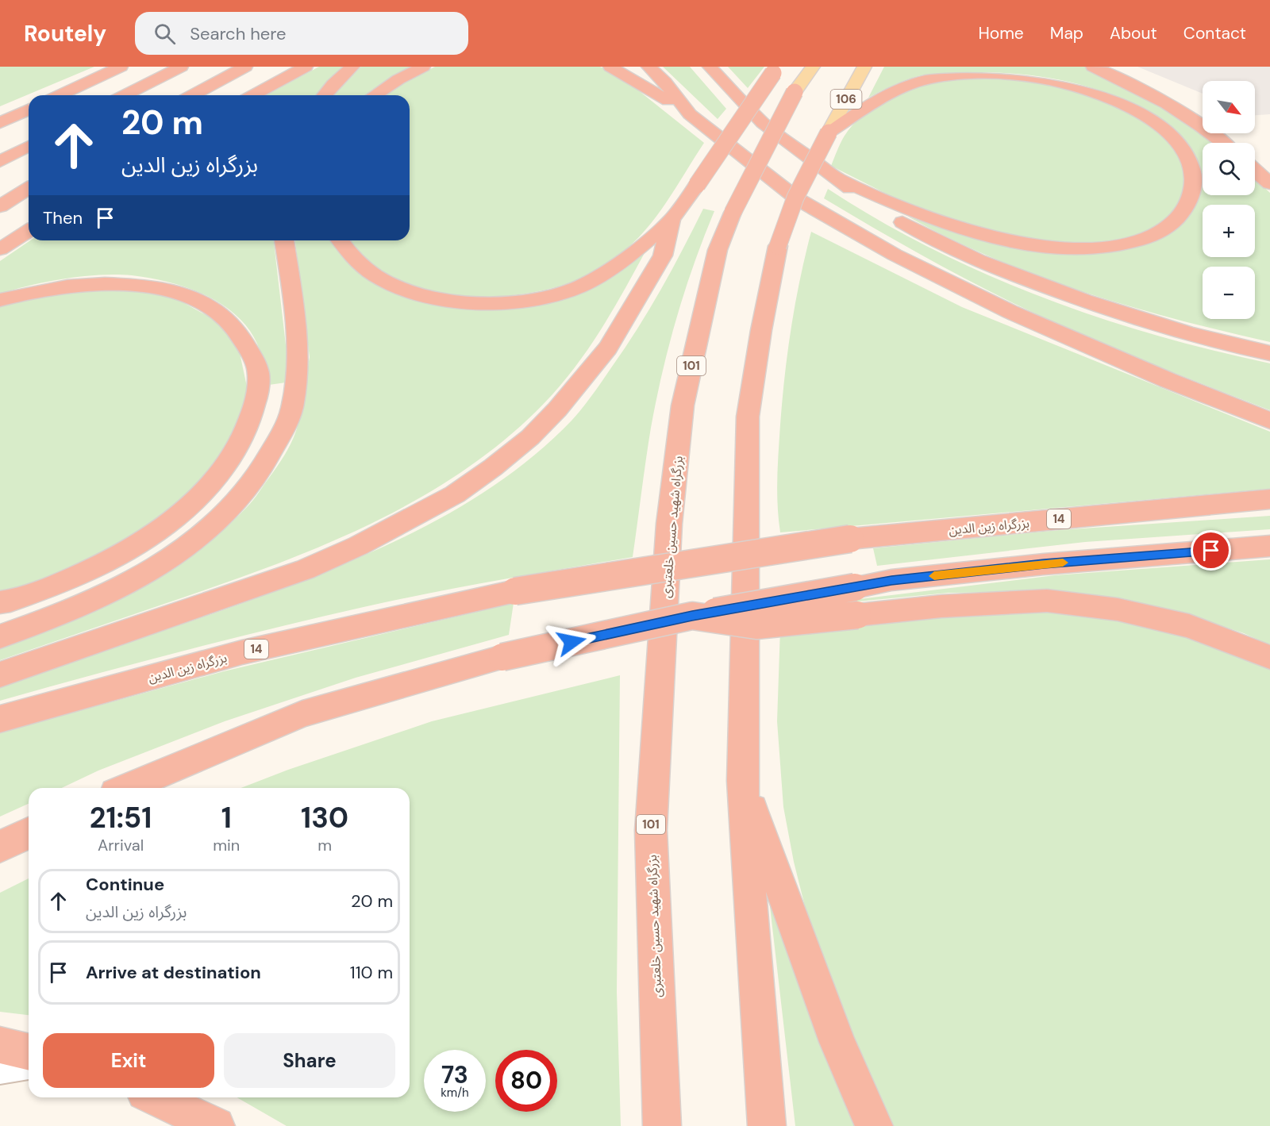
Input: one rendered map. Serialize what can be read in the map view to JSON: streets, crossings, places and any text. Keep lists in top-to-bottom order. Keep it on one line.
{"streets":{"highway":["101","14","بزرگراه زین الدین","بزرگراه شهید حسین خلعتبری"],"main road":["106"]},"north":"bottom right","page":{"header":"Routely","search":"Search here","nav":["Home","Map","About","Contact"],"map_buttons":["+","−"],"turn":["20 m","بزرگراه زین الدین"],"then":"Then","eta":["21:51","Arrival","1","min","130","m"],"list":[{"name":"Continue","note":"بزرگراه زین الدین","value":"20 m"},{"name":"Arrive at destination","value":"110 m"}],"buttons":["Exit","Share"],"speed":"73 km/h","limit":"80"}}
